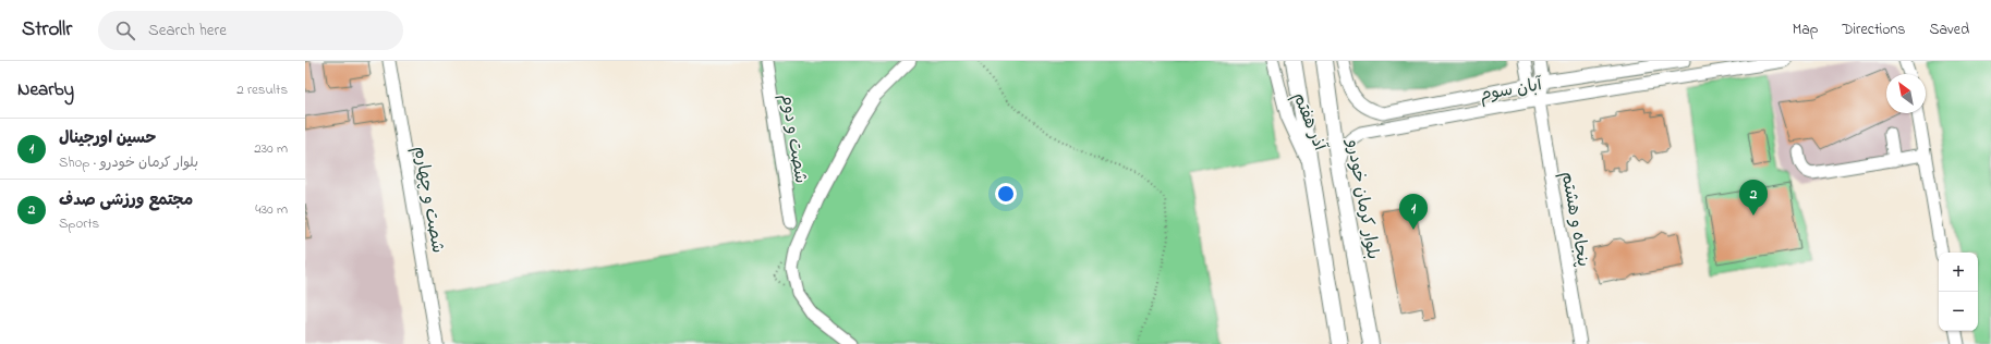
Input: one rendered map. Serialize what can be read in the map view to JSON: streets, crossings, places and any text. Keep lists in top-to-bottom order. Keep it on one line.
{"streets":{"main road":["بلوار کرمان خودرو"],"street":["آبان سوم","آذر هفتم","شصت و دوم","شصت و چهارم","پنجاه و هشتم"]},"crossings":[["آبان سوم","بلوار کرمان خودرو"],["آبان سوم","پنجاه و هشتم"]],"north":"top left","page":{"header":"Strollr","search":"Search here","nav":["Map","Directions","Saved"],"heading":["Nearby","2 results"],"list":[{"mark":"1","name":"حسین اورجینال","note":"Shop · بلوار کرمان خودرو","value":"230 m"},{"mark":"2","name":"مجتمع ورزشی صدف","note":"Sports","value":"430 m"}],"pins":["2","1"],"map_buttons":["+","−"]}}
